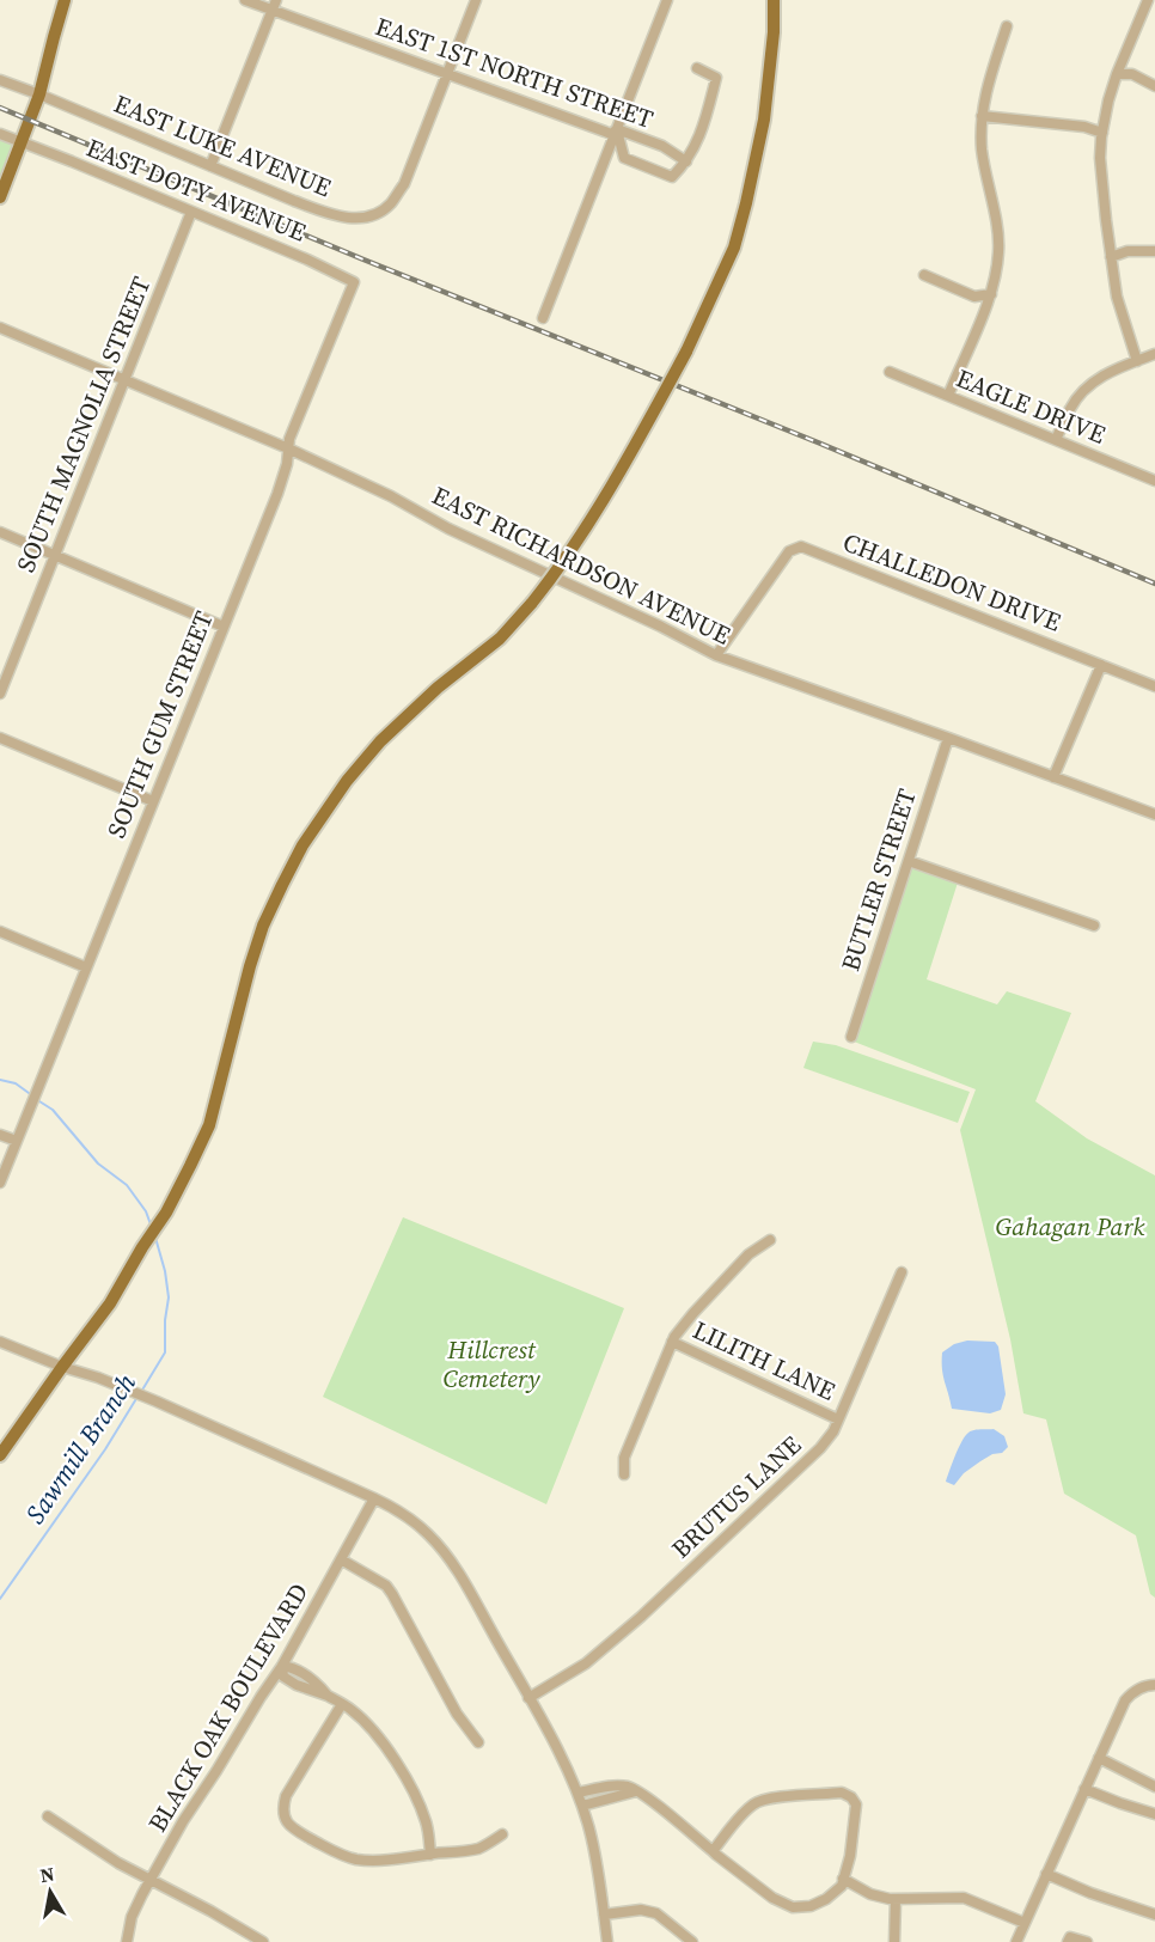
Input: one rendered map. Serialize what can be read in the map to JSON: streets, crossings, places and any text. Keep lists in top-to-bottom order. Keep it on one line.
{"streets":{"street":["EAST 1ST NORTH STREET","EAST LUKE AVENUE","EAST DOTY AVENUE","EAGLE DRIVE","SOUTH MAGNOLIA STREET","EAST RICHARDSON AVENUE","CHALLEDON DRIVE","SOUTH GUM STREET","BUTLER STREET","LILITH LANE","BRUTUS LANE","BLACK OAK BOULEVARD"]},"crossings":[["EAST 1ST NORTH STREET","EAST LUKE AVENUE"],["EAST DOTY AVENUE","SOUTH MAGNOLIA STREET"],["EAST DOTY AVENUE","SOUTH GUM STREET"],["SOUTH MAGNOLIA STREET","EAST RICHARDSON AVENUE"],["EAST RICHARDSON AVENUE","CHALLEDON DRIVE"],["EAST RICHARDSON AVENUE","SOUTH GUM STREET"],["EAST RICHARDSON AVENUE","BUTLER STREET"],["LILITH LANE","BRUTUS LANE"]],"water":["Sawmill Branch"],"parks":["Gahagan Park","Hillcrest Cemetery"],"north":"top"}
